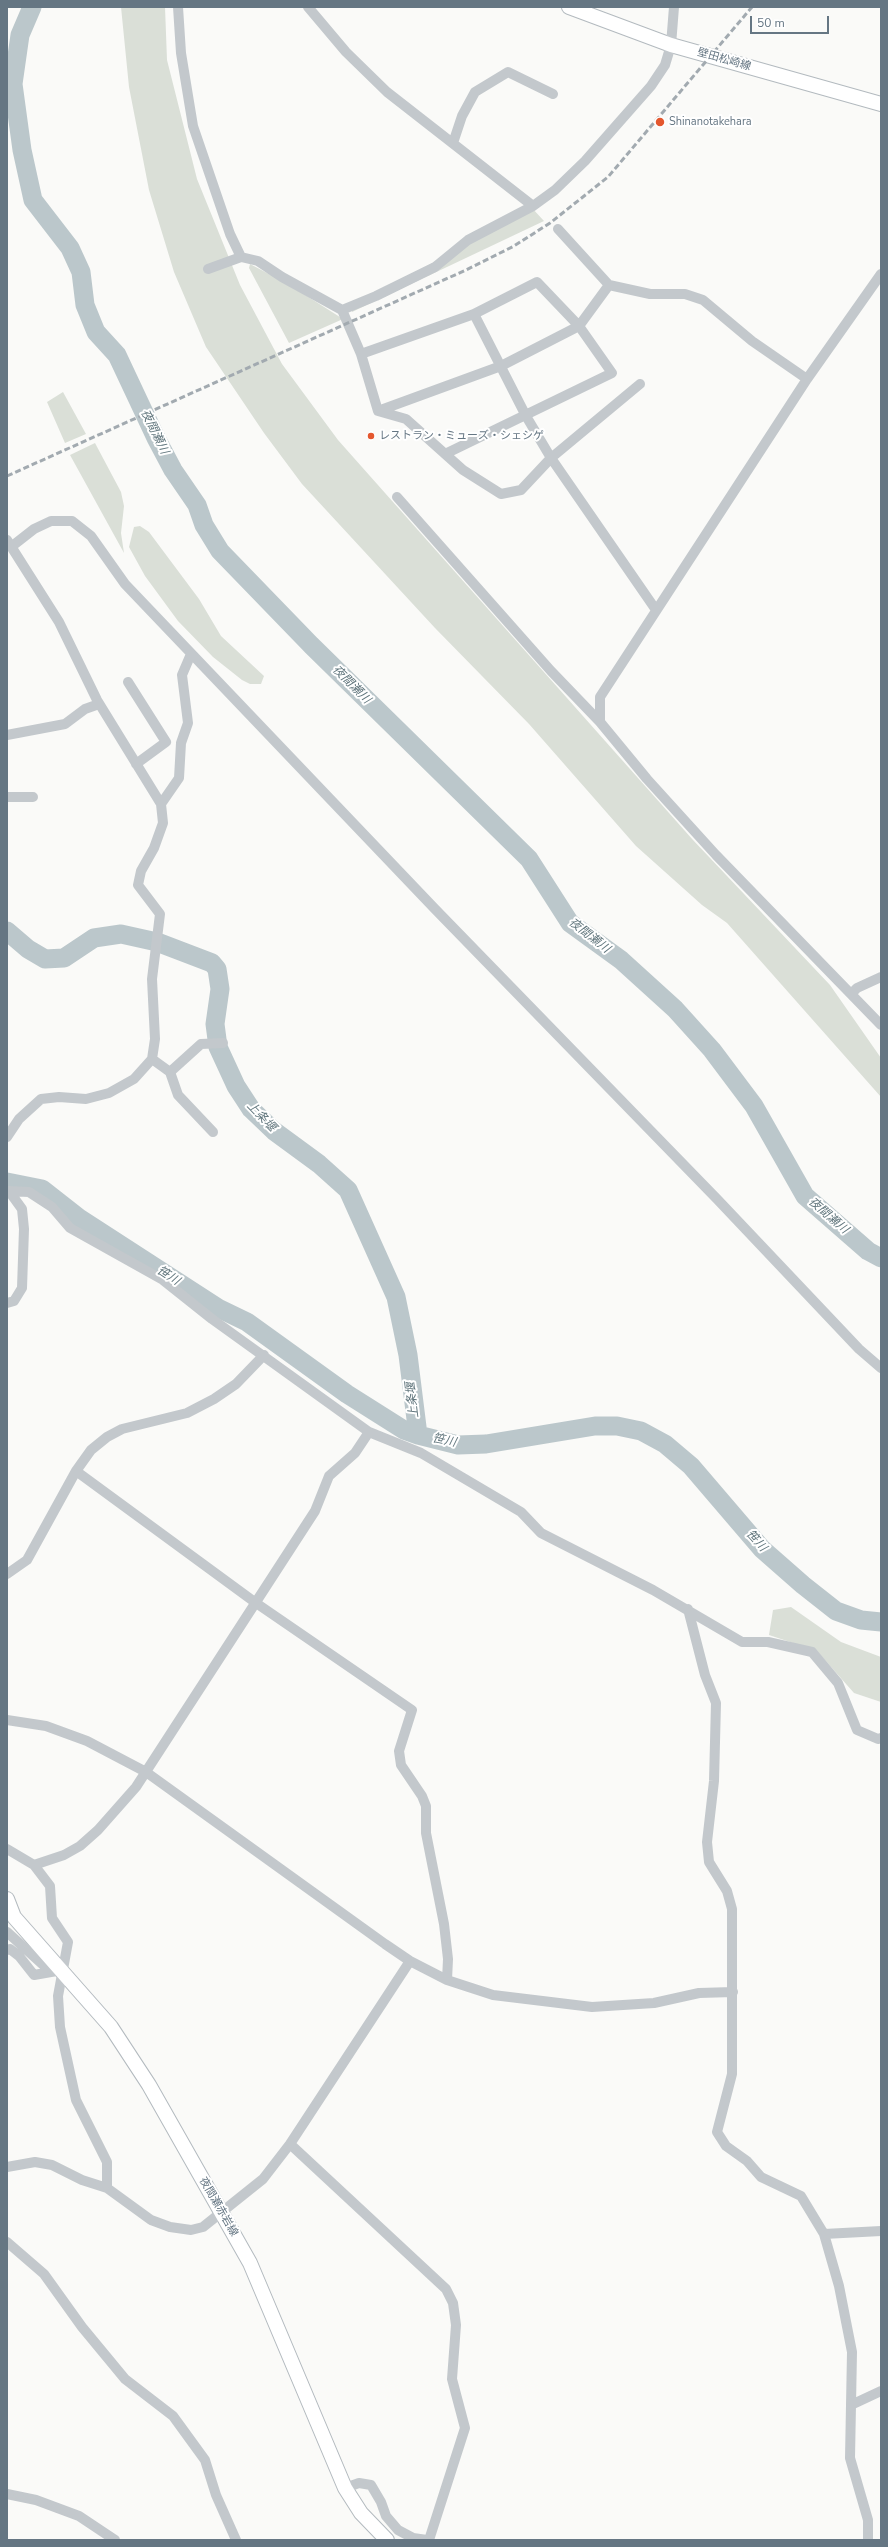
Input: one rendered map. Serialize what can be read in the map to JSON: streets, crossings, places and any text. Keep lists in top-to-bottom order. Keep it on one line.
{"streets":{"main road":["壁田松崎線","夜間瀬赤岩線"]},"water":["夜間瀬川","上条堰","笹川"],"places":["Shinanotakehara","レストラン・ミューズ・シェシゲ"],"scale_bar":"50 m"}
